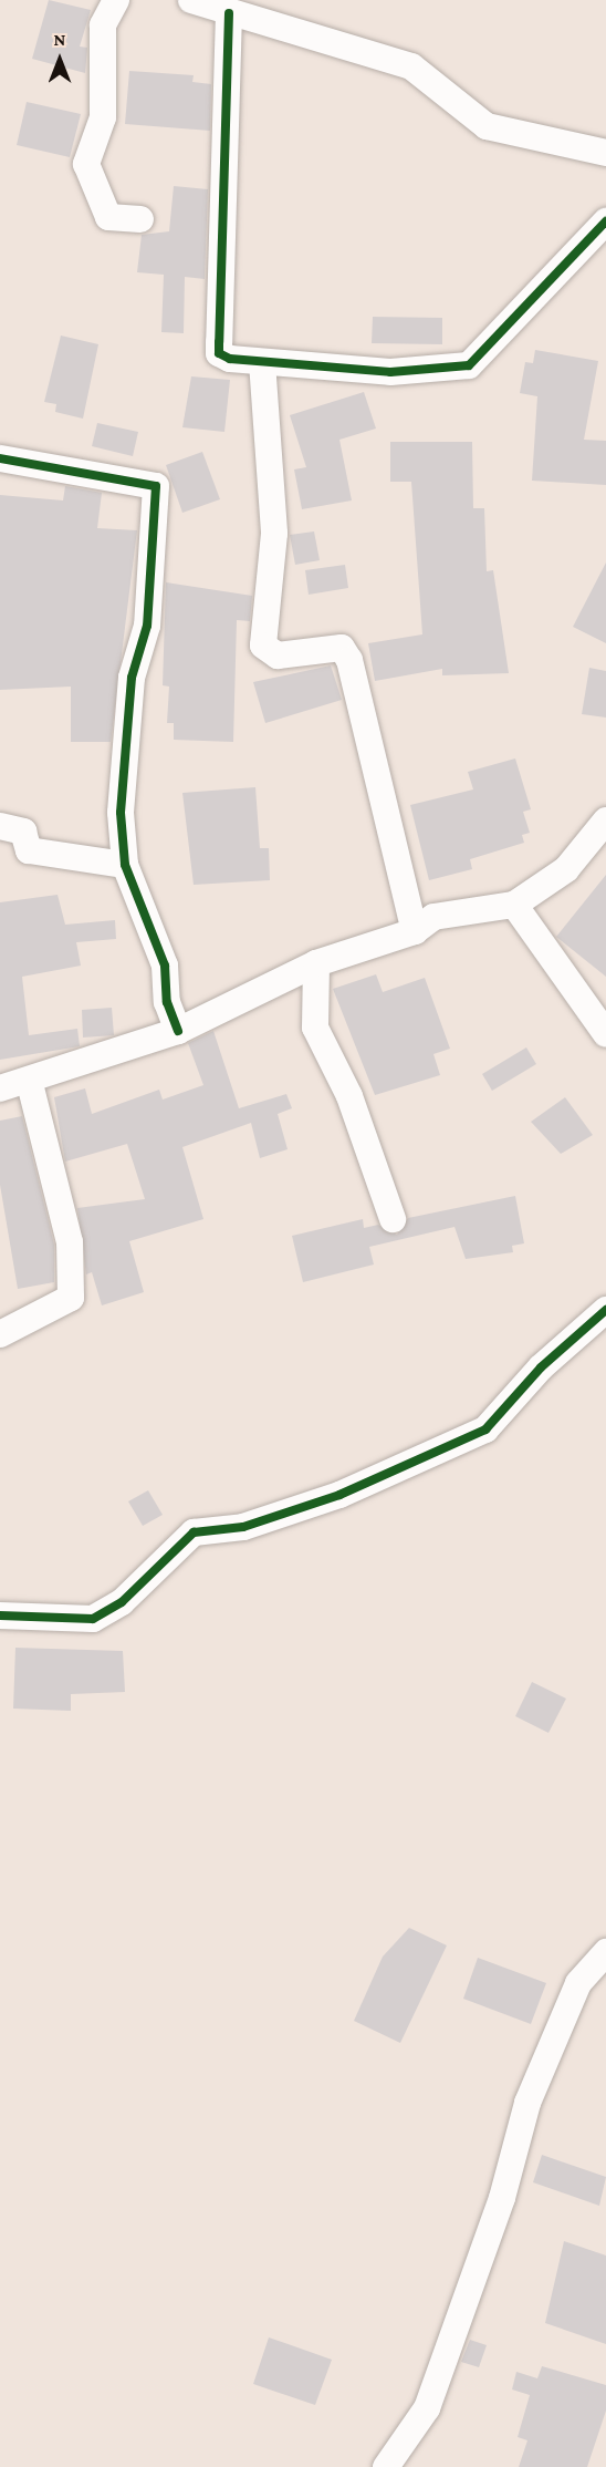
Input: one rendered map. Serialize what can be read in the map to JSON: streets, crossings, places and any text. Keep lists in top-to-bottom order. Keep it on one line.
{"north":"top"}
